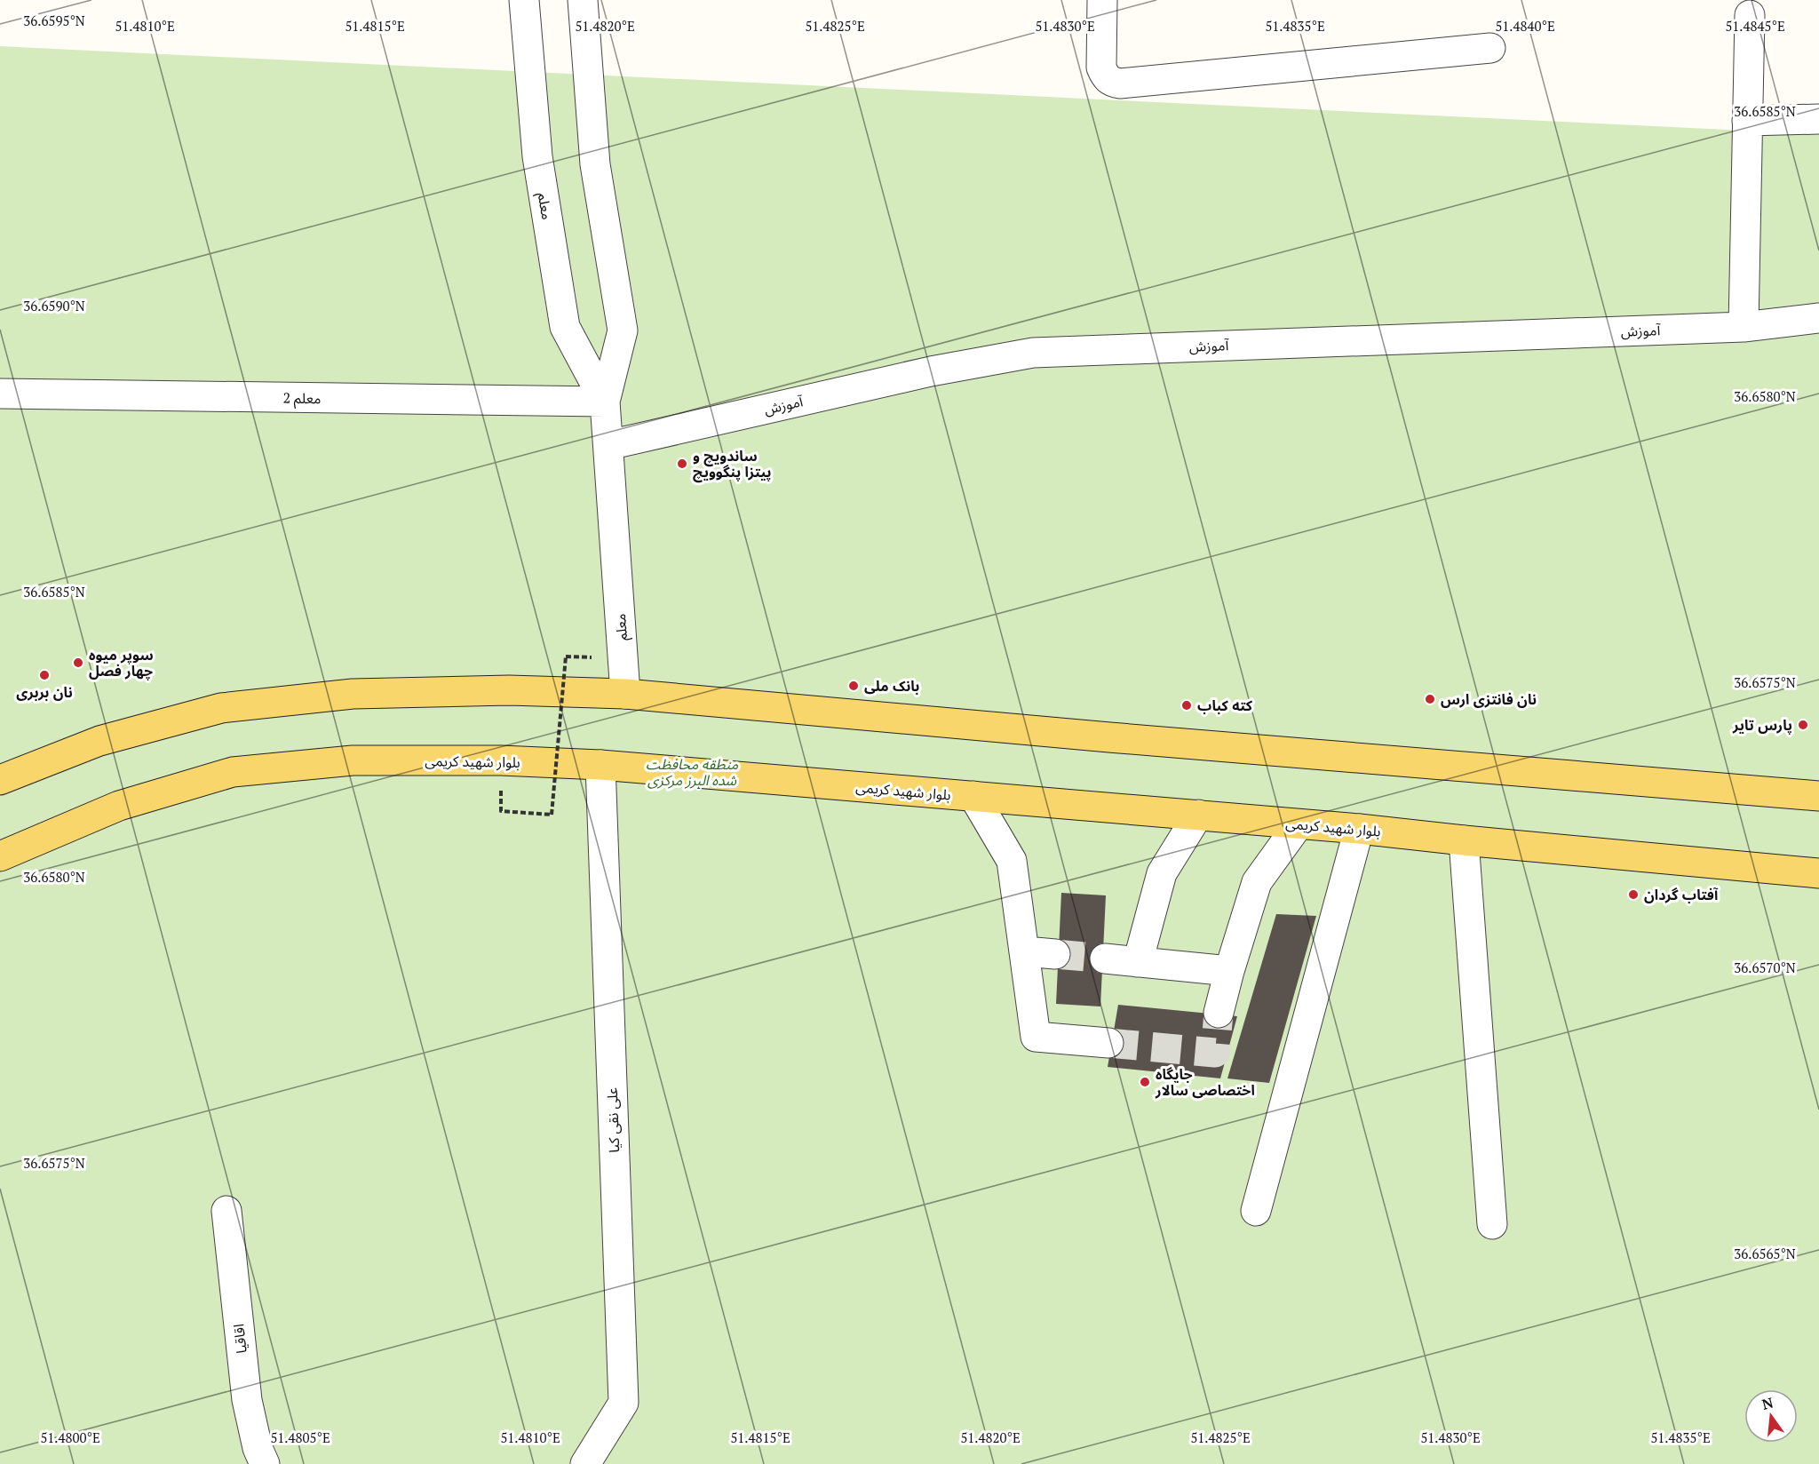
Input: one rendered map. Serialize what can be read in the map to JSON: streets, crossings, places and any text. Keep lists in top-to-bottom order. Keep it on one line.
{"streets":{"main road":["بلوار شهید کریمی"],"street":["معلم","آموزش","معلم 2","علی نقی کیا","اقاقیا"]},"crossings":[["معلم","آموزش"],["معلم","معلم 2"],["بلوار شهید کریمی","علی نقی کیا"]],"parks":["منطقه محافظت شده البرز مرکزی"],"places":["ساندویچ و پیتزا پنگوویچ","سوپر ميوه چهار فصل","نان بربری","بانک ملی","نان فانتزی ارس","کته کباب","پارس تایر","آفتاب گردان","جایگاه اختصاصی سالار"],"north":"top","coordinates":["36.6595°N","51.4845°E","51.4810°E","51.4815°E","51.4820°E","51.4825°E","51.4830°E","51.4835°E","51.4840°E","36.6585°N","36.6590°N","36.6580°N","36.6575°N","36.6570°N","36.6565°N","51.4800°E","51.4805°E"]}
